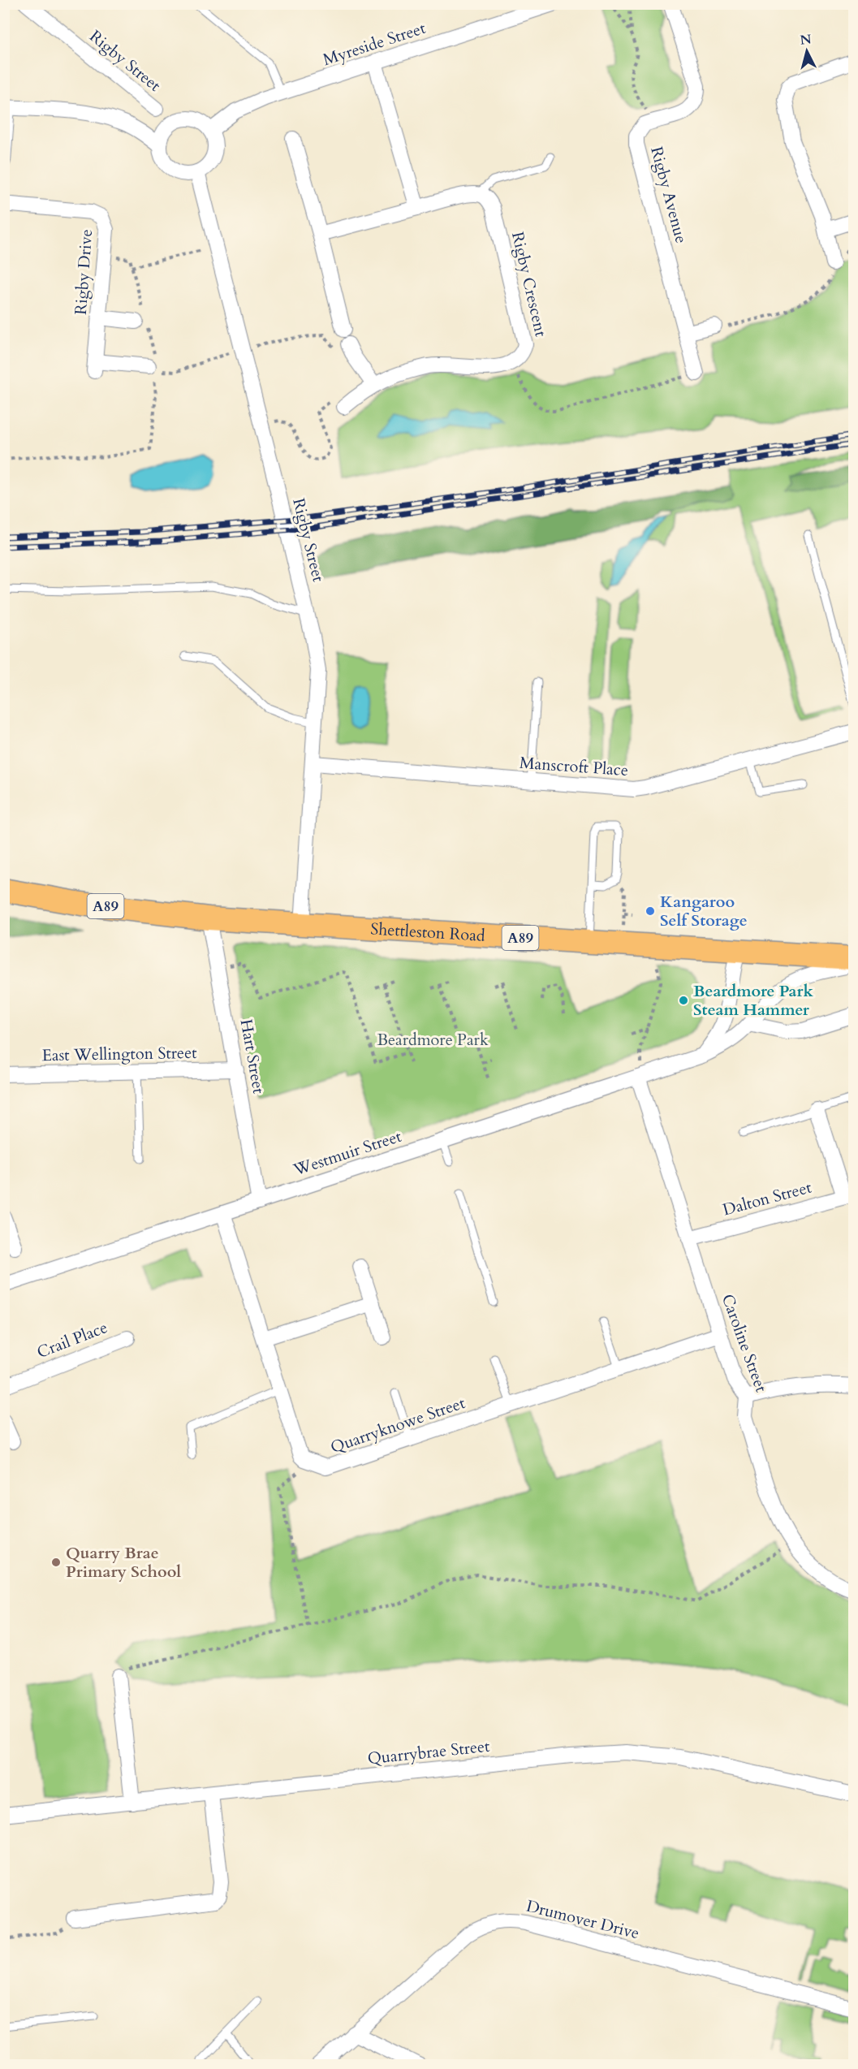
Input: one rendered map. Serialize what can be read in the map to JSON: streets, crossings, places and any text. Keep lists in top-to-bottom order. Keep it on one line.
{"streets":{"main road":["A89","Shettleston Road"],"street":["Myreside Street","Rigby Street","Rigby Avenue","Rigby Drive","Rigby Crescent","Manscroft Place","East Wellington Street","Hart Street","Westmuir Street","Dalton Street","Crail Place","Caroline Street","Quarryknowe Street","Quarrybrae Street","Drumover Drive"]},"crossings":[["Myreside Street","Rigby Street"],["Rigby Street","Manscroft Place"],["Rigby Street","Shettleston Road"],["Shettleston Road","Hart Street"],["East Wellington Street","Hart Street"],["Hart Street","Westmuir Street"],["Westmuir Street","Caroline Street"],["Dalton Street","Caroline Street"],["Caroline Street","Quarryknowe Street"]],"parks":["Beardmore Park"],"places":["Kangaroo Self Storage","Beardmore Park Steam Hammer","Quarry Brae Primary School"],"north":"top"}
